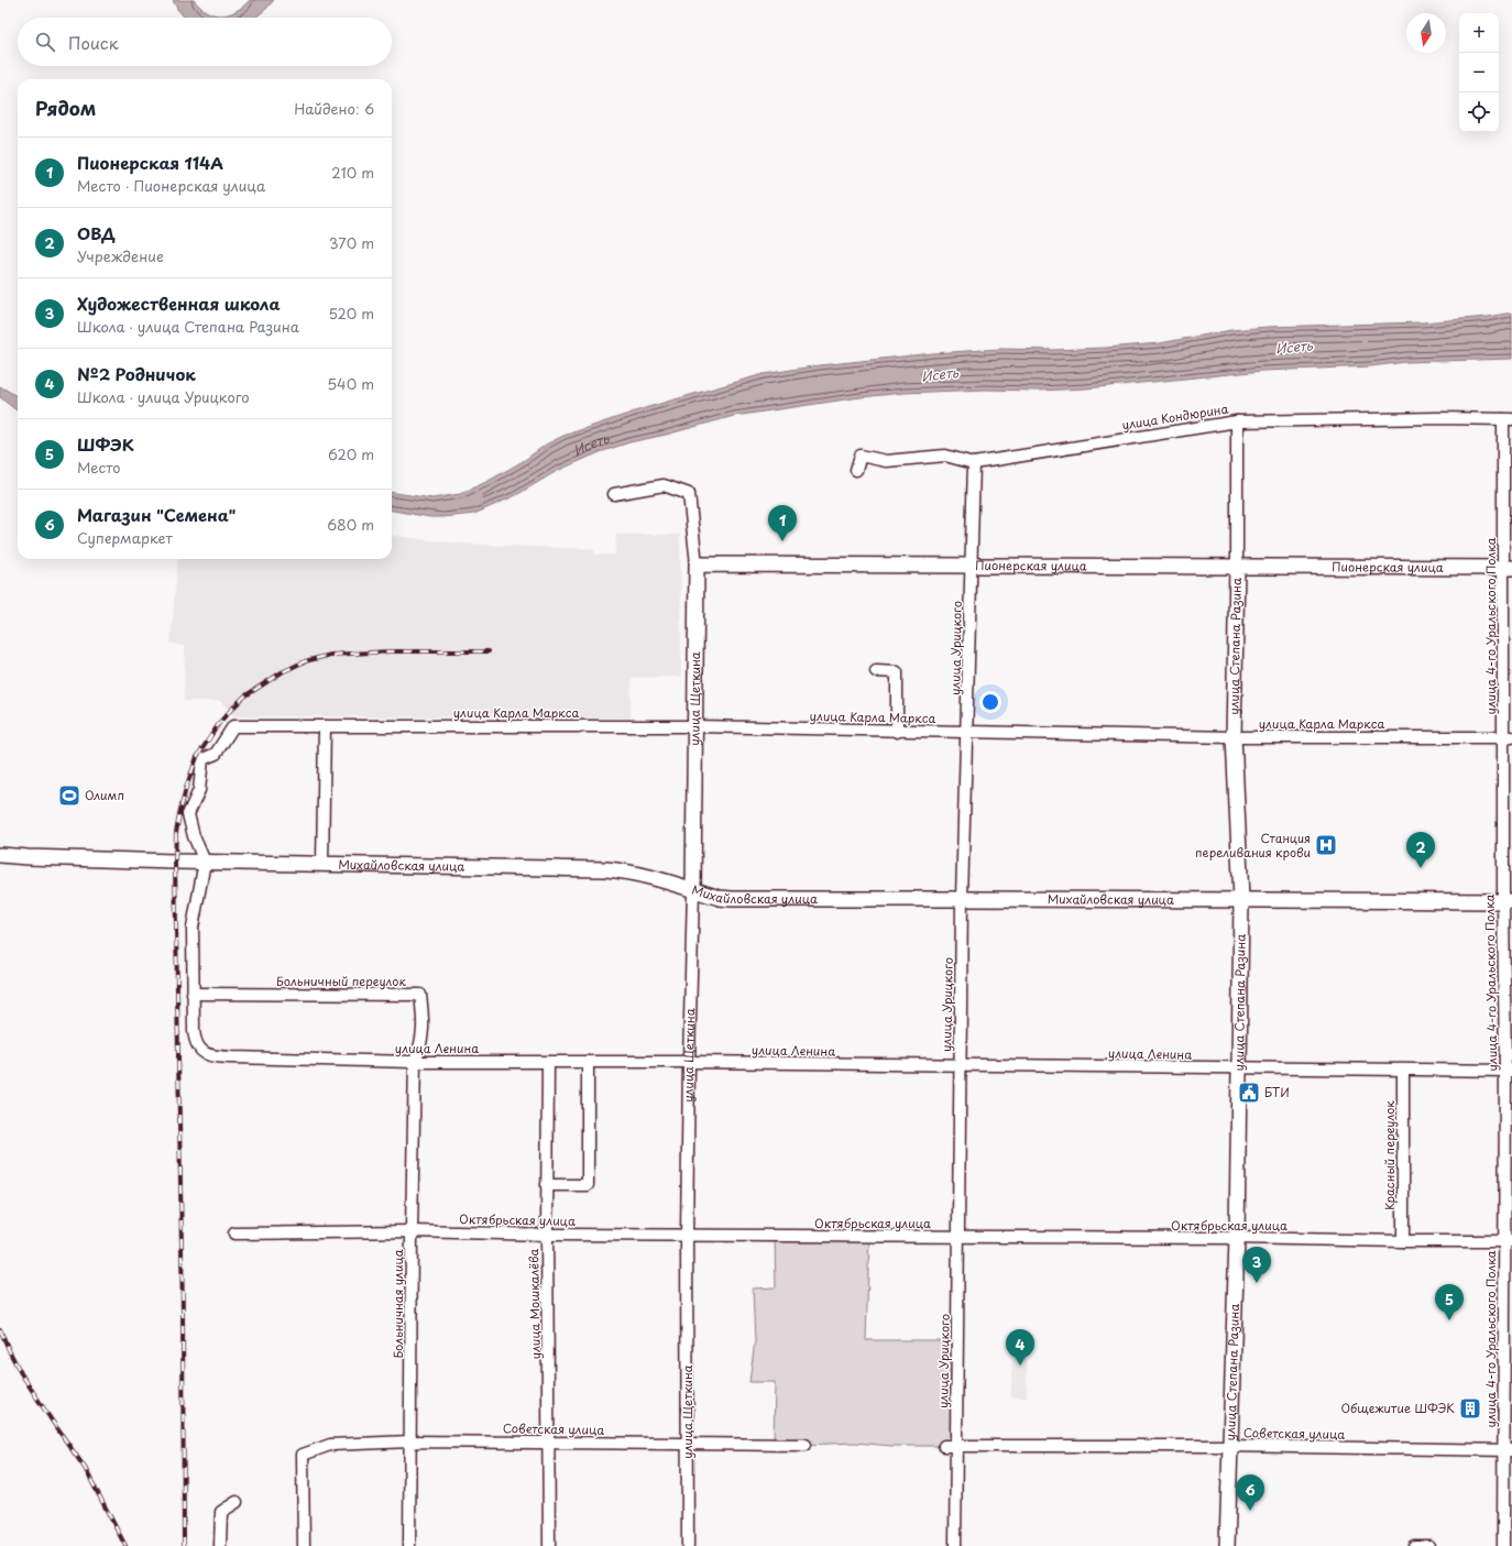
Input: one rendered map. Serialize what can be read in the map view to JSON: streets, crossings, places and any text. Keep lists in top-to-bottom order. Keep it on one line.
{"streets":{"main road":["Пионерская улица","улица Степана Разина","улица Щеткина","Михайловская улица"],"street":["улица Кондюрина","улица 4-го Уральского Полка","улица Урицкого","улица Карла Маркса","Больничный переулок","улица Ленина","Красный переулок","Октябрьская улица","Больничная улица","улица Мошкалёва","Советская улица"]},"crossings":[["улица Кондюрина","улица 4-го Уральского Полка"],["улица Кондюрина","улица Урицкого"],["Пионерская улица","улица 4-го Уральского Полка"],["Пионерская улица","улица Степана Разина"],["Пионерская улица","улица Урицкого"],["Пионерская улица","улица Щеткина"],["улица 4-го Уральского Полка","улица Карла Маркса"],["улица 4-го Уральского Полка","Михайловская улица"],["улица 4-го Уральского Полка","улица Ленина"],["улица 4-го Уральского Полка","Октябрьская улица"],["улица 4-го Уральского Полка","Советская улица"],["улица Степана Разина","улица Карла Маркса"],["улица Степана Разина","Михайловская улица"],["улица Степана Разина","улица Ленина"],["улица Степана Разина","Октябрьская улица"],["улица Степана Разина","Советская улица"],["улица Урицкого","улица Карла Маркса"],["улица Урицкого","Михайловская улица"],["улица Урицкого","улица Ленина"],["улица Урицкого","Октябрьская улица"],["улица Урицкого","Советская улица"],["улица Щеткина","улица Карла Маркса"],["улица Щеткина","Михайловская улица"],["улица Щеткина","улица Ленина"],["улица Щеткина","Октябрьская улица"],["улица Щеткина","Советская улица"],["улица Карла Маркса","Михайловская улица"],["улица Карла Маркса","улица Ленина"],["Михайловская улица","улица Ленина"],["Больничный переулок","улица Ленина"],["Больничный переулок","Больничная улица"],["улица Ленина","Красный переулок"],["улица Ленина","Больничная улица"],["улица Ленина","улица Мошкалёва"],["Красный переулок","Октябрьская улица"],["Октябрьская улица","Больничная улица"],["Октябрьская улица","улица Мошкалёва"],["Больничная улица","Советская улица"],["улица Мошкалёва","Советская улица"]],"water":["Исеть"],"places":{"sports":["Олимп"],"hospital":["Станция переливания крови"],"public building":["БТИ"],"building":["Общежитие ШФЭК"]},"north":"bottom","page":{"map_buttons":["+","−"],"search":"Поиск","heading":["Рядом","Найдено: 6"],"list":[{"mark":"1","name":"Пионерская 114А","note":"Место · Пионерская улица","value":"210 m"},{"mark":"2","name":"ОВД","note":"Учреждение","value":"370 m"},{"mark":"3","name":"Художественная школа","note":"Школа · улица Степана Разина","value":"520 m"},{"mark":"4","name":"№2 Родничок","note":"Школа · улица Урицкого","value":"540 m"},{"mark":"5","name":"ШФЭК","note":"Место","value":"620 m"},{"mark":"6","name":"Магазин \"Семена\"","note":"Супермаркет","value":"680 m"}],"pins":["1","2","3","5","4","6"]}}
